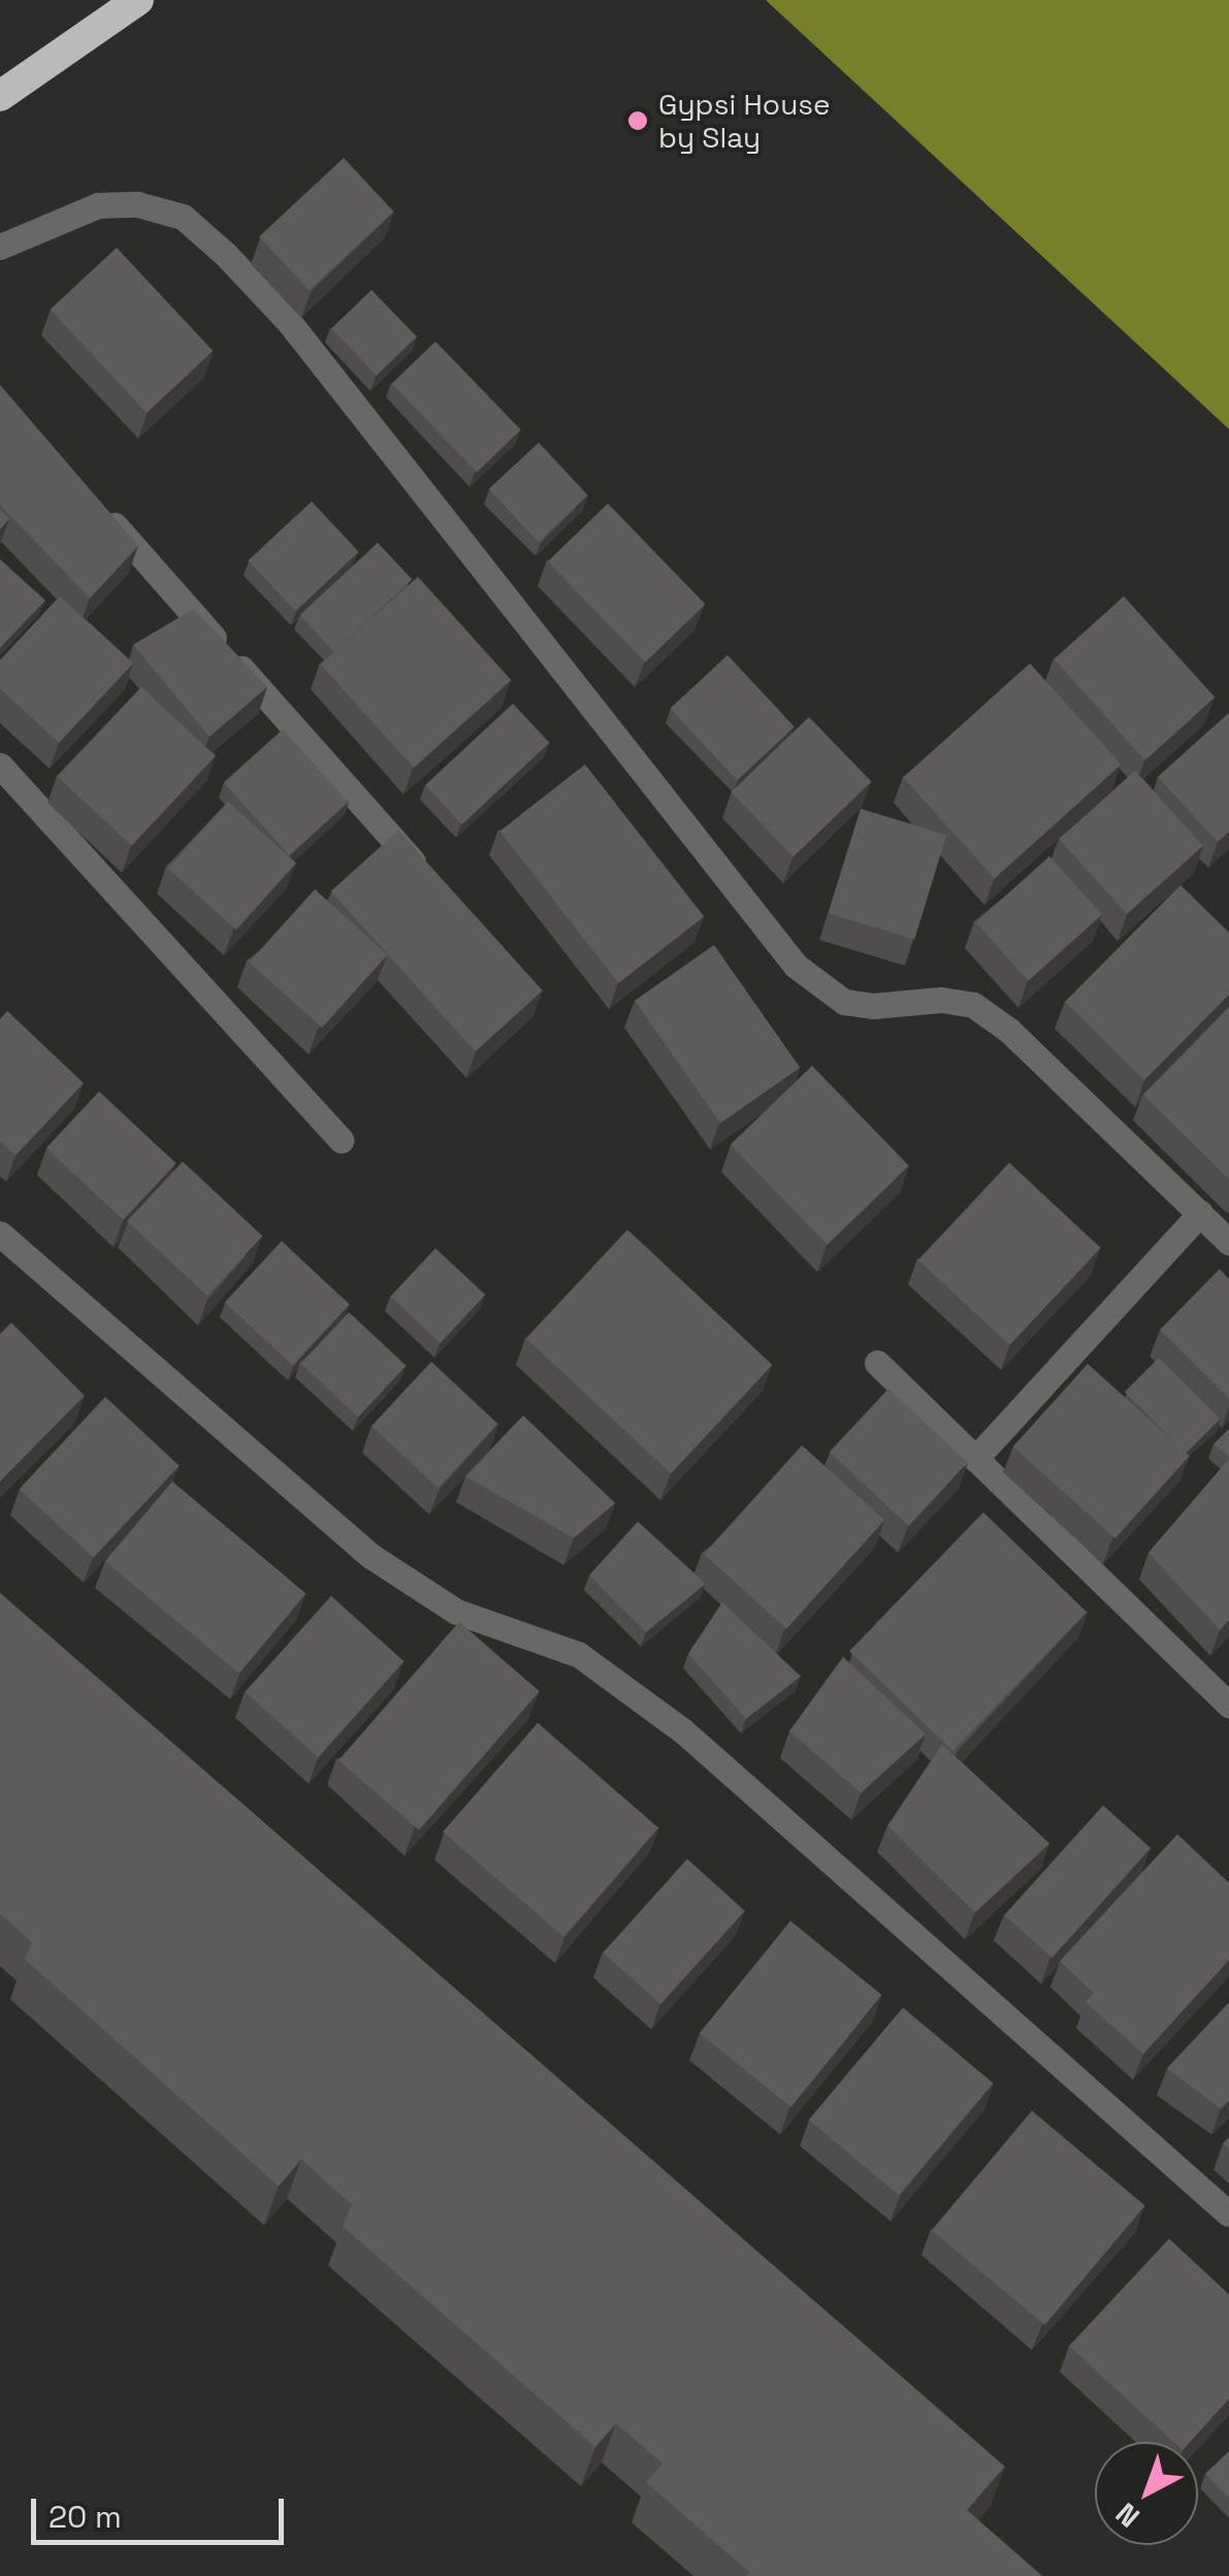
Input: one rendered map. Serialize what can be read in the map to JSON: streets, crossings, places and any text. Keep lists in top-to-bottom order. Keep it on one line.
{"places":["Gypsi House by Slay"],"scale_bar":"20 m","north":"bottom left"}
